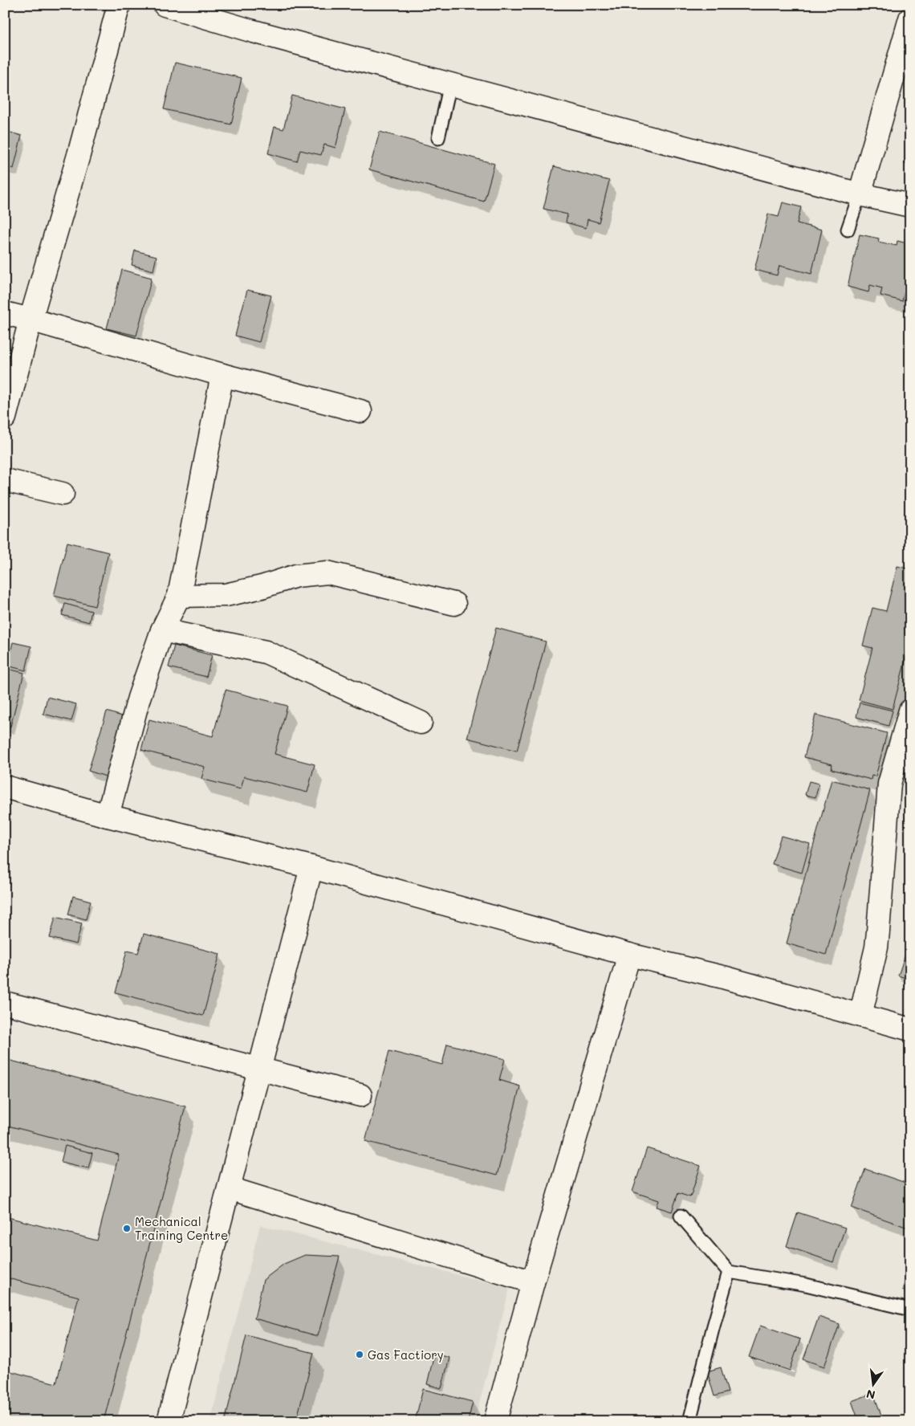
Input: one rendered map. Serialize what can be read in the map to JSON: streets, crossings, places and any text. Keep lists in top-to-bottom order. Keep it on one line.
{"places":["Mechanical Training Centre","Gas Factiory"],"north":"bottom"}
